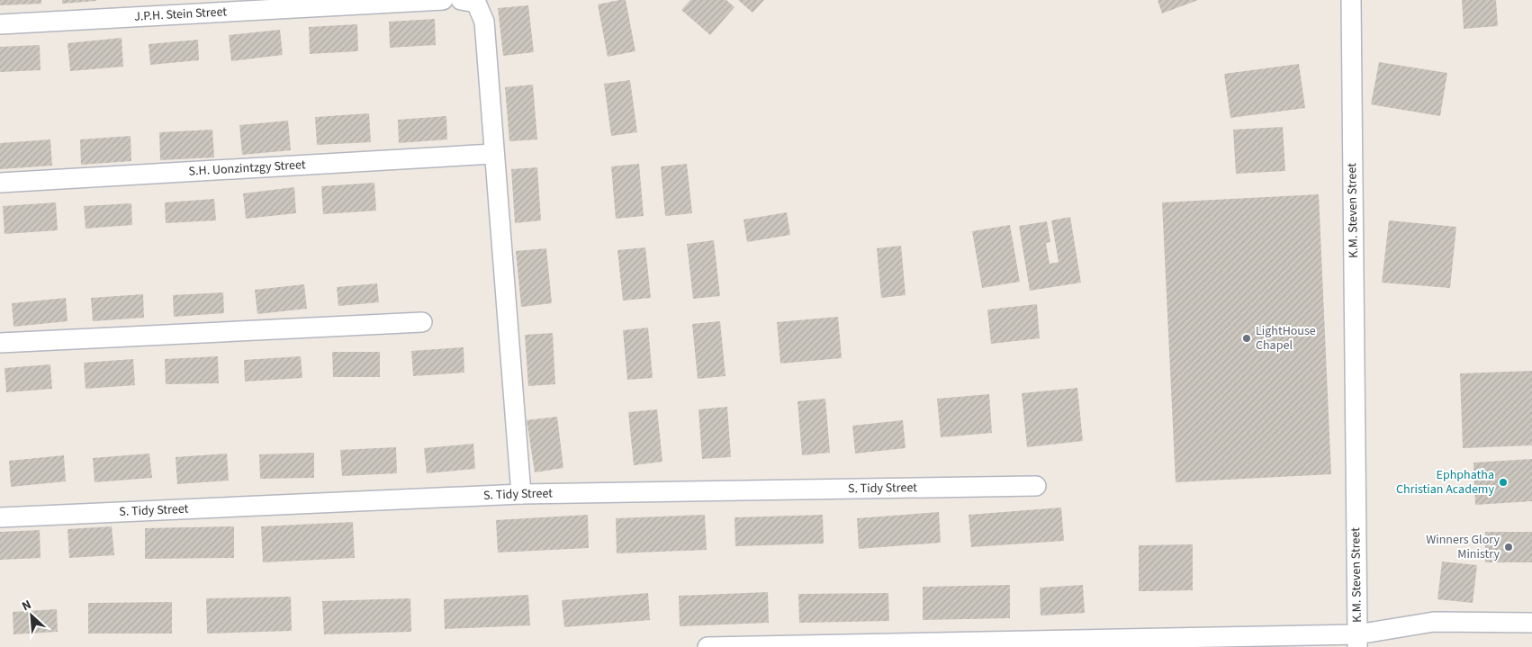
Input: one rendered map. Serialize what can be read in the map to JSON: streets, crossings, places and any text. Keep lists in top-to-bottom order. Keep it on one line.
{"streets":{"street":["J.P.H. Stein Street","S.H. Uonzintzgy Street","K.M. Steven Street","S. Tidy Street"]},"places":["LightHouse Chapel","Ephphatha Christian Academy","Winners Glory Ministry"],"north":"top left"}
